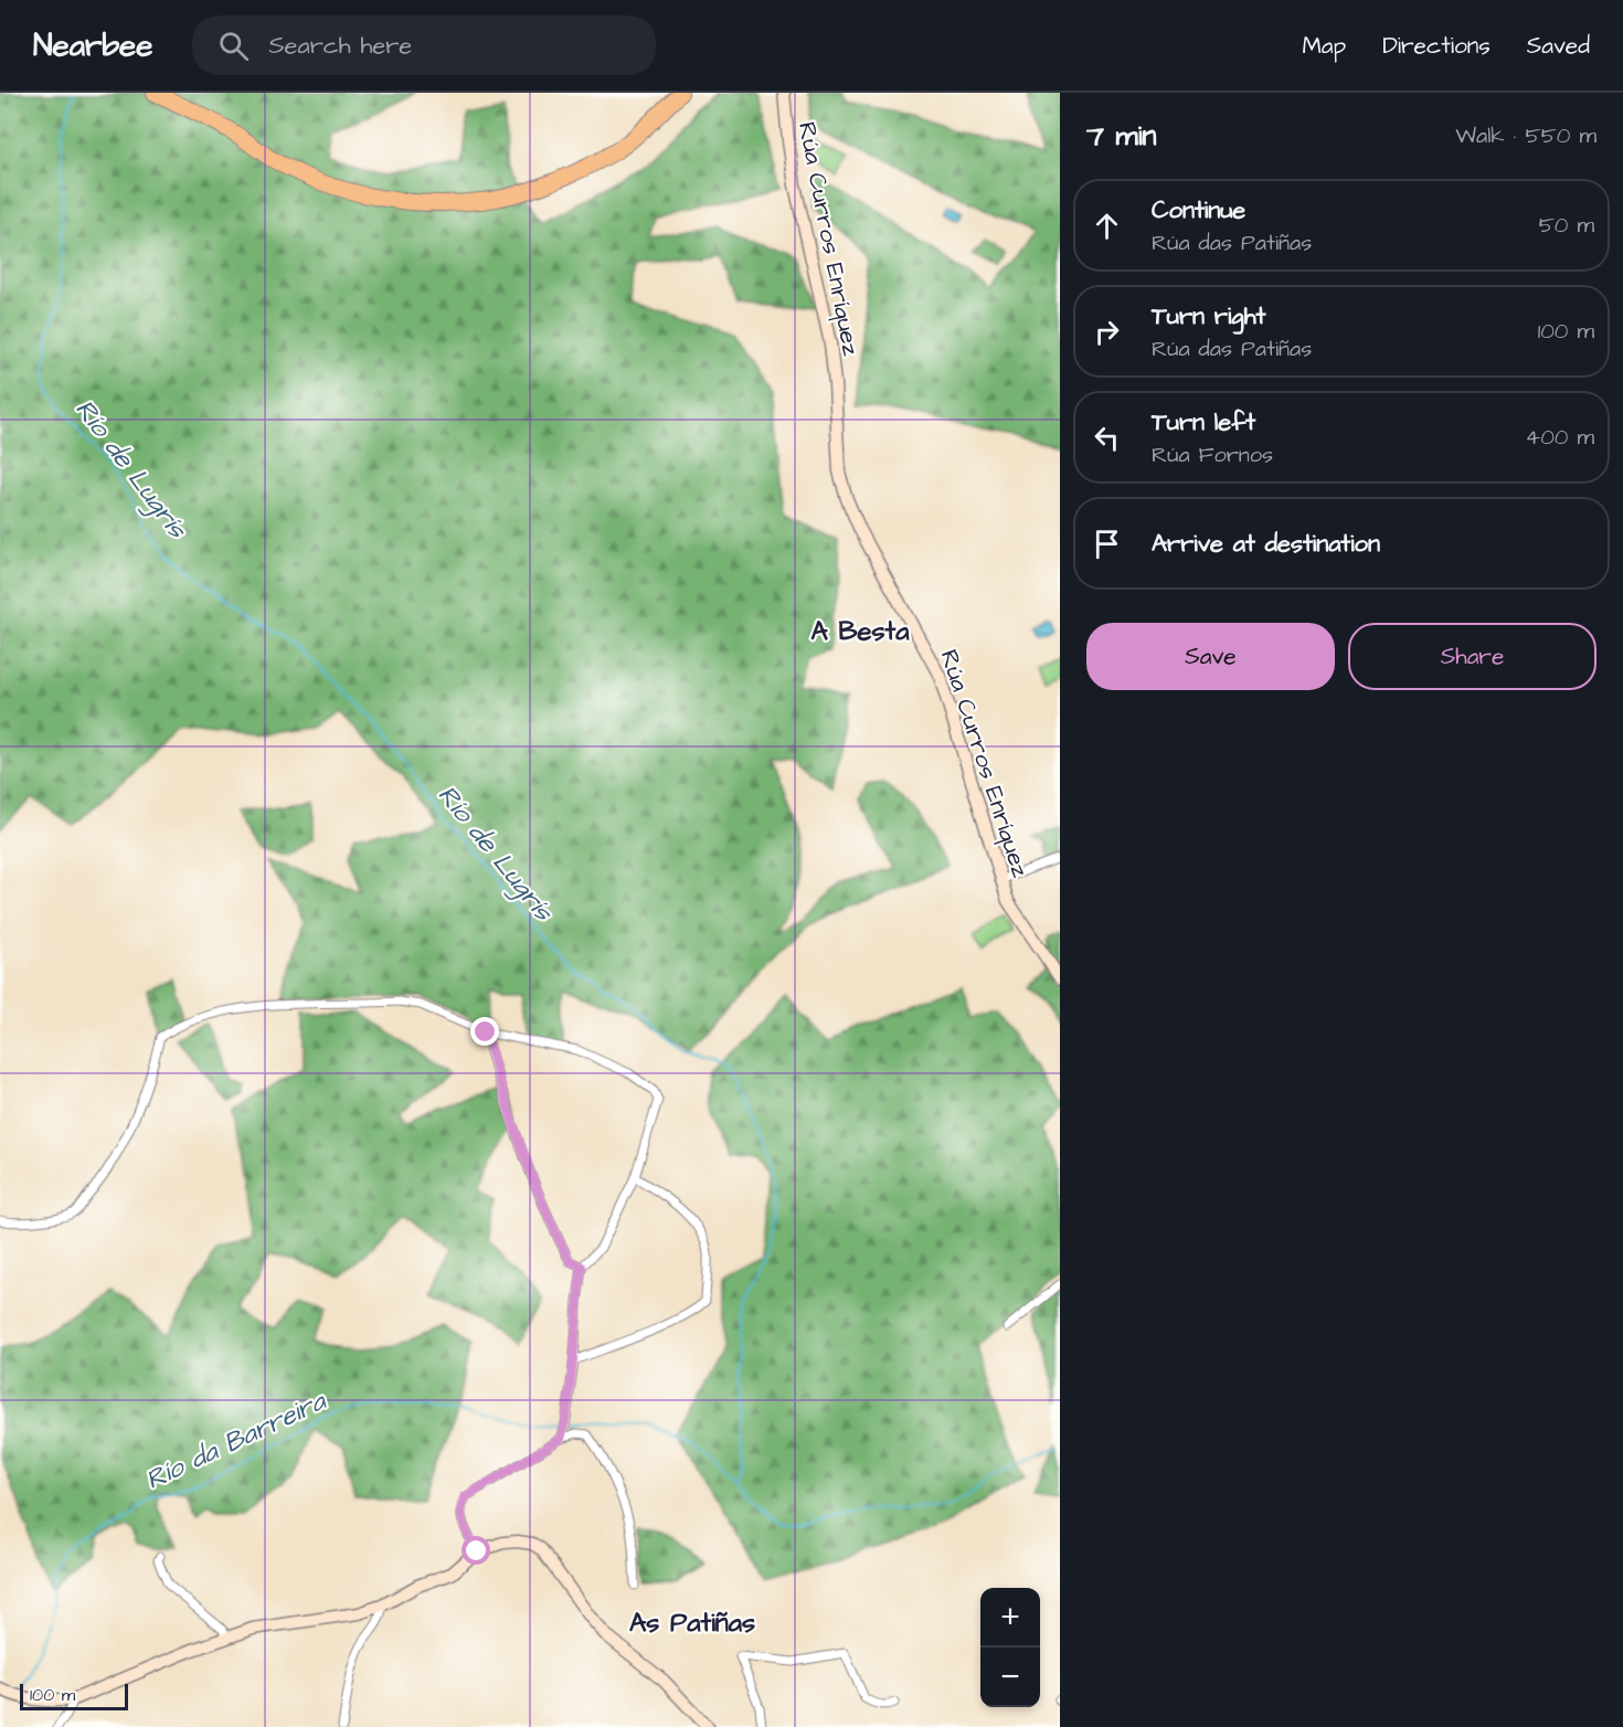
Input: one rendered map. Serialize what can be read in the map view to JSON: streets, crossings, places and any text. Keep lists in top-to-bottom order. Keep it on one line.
{"streets":{"street":["Rúa Curros Enríquez"]},"districts":["A Besta","As Patiñas"],"water":["Río de Lugrís","Río da Barreira"],"scale_bar":"100 m","page":{"header":"Nearbee","search":"Search here","nav":["Map","Directions","Saved"],"heading":["7 min","Walk · 550 m"],"list":[["Continue","Rúa das Patiñas","50 m"],["Turn right","Rúa das Patiñas","100 m"],["Turn left","Rúa Fornos","400 m"],"Arrive at destination"],"buttons":["Save","Share"],"map_buttons":["+","−"],"scale":"100 m"}}
